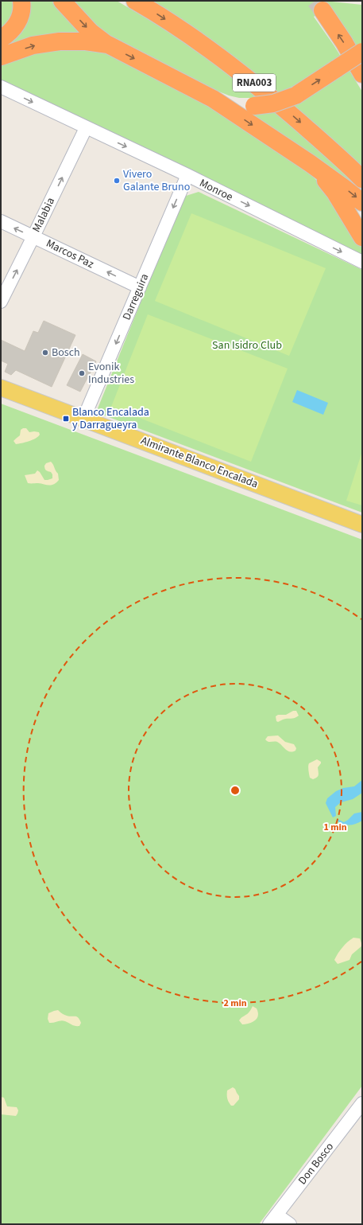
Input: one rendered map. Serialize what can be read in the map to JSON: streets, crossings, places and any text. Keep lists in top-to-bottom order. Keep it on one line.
{"streets":{"highway":["RNA003"],"main road":["Almirante Blanco Encalada"],"street":["Monroe","Malabia","Marcos Paz","Darreguira","Don Bosco"]},"crossings":[["Monroe","Malabia"],["Monroe","Darreguira"],["Malabia","Marcos Paz"],["Marcos Paz","Darreguira"],["Darreguira","Almirante Blanco Encalada"]],"one_way":["Monroe","Malabia","Marcos Paz","Darreguira"],"parks":["San Isidro Club"],"places":{"other":["Vivero Galante Bruno","Bosch","Evonik Industries"],"transit":["Blanco Encalada y Darragueyra"]},"rings":["1 min","2 min"]}
